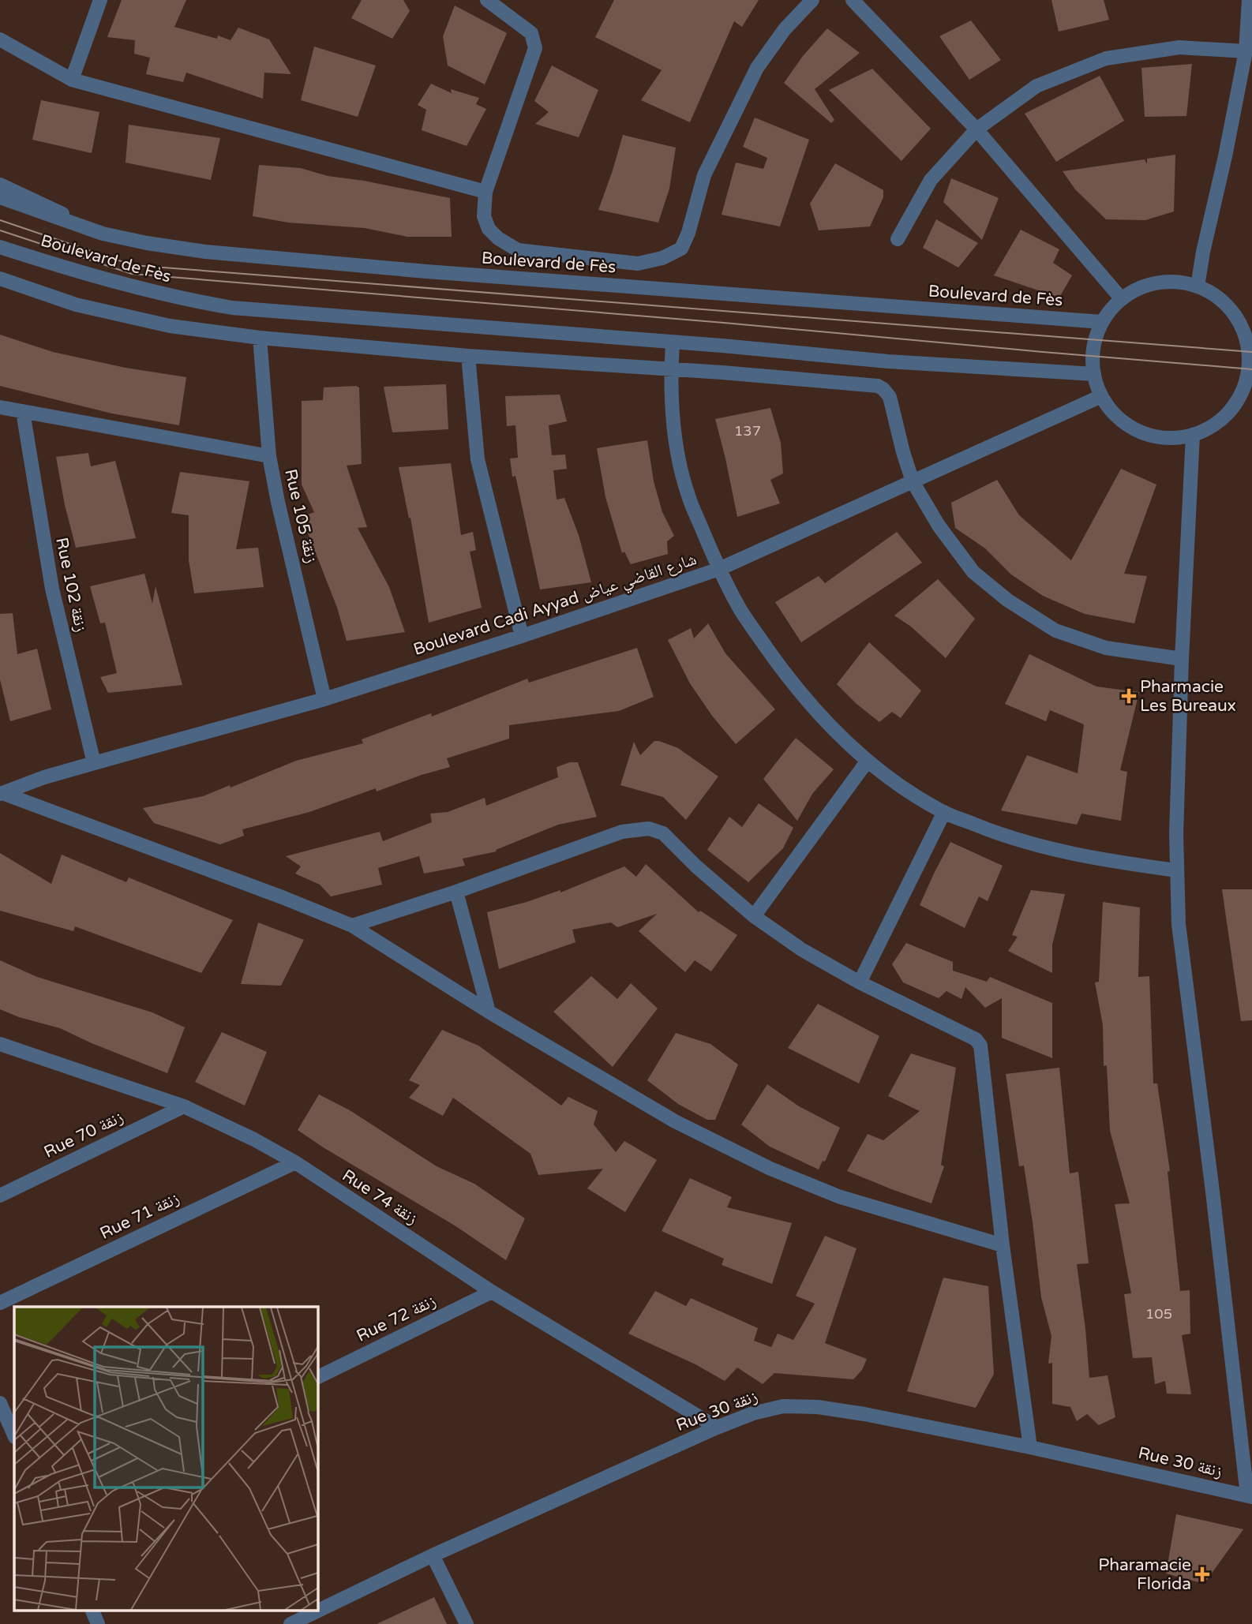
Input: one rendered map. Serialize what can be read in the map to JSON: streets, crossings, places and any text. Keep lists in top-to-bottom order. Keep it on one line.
{"streets":{"street":["Boulevard de Fès","Rue 105 زنقة","Rue 102 زنقة","Boulevard Cadi Ayyad شارع القاضي عياض","Rue 70 زنقة","Rue 74 زنقة","Rue 71 زنقة","Rue 72 زنقة","Rue 30 زنقة"]},"crossings":[["Boulevard de Fès","Boulevard Cadi Ayyad شارع القاضي عياض"],["Rue 105 زنقة","Boulevard Cadi Ayyad شارع القاضي عياض"],["Rue 102 زنقة","Boulevard Cadi Ayyad شارع القاضي عياض"],["Rue 70 زنقة","Rue 74 زنقة"],["Rue 74 زنقة","Rue 71 زنقة"],["Rue 74 زنقة","Rue 72 زنقة"],["Rue 74 زنقة","Rue 30 زنقة"]],"places":{"health":["Pharmacie Les Bureaux","Pharamacie Florida"]},"house_numbers":["137","105"]}
